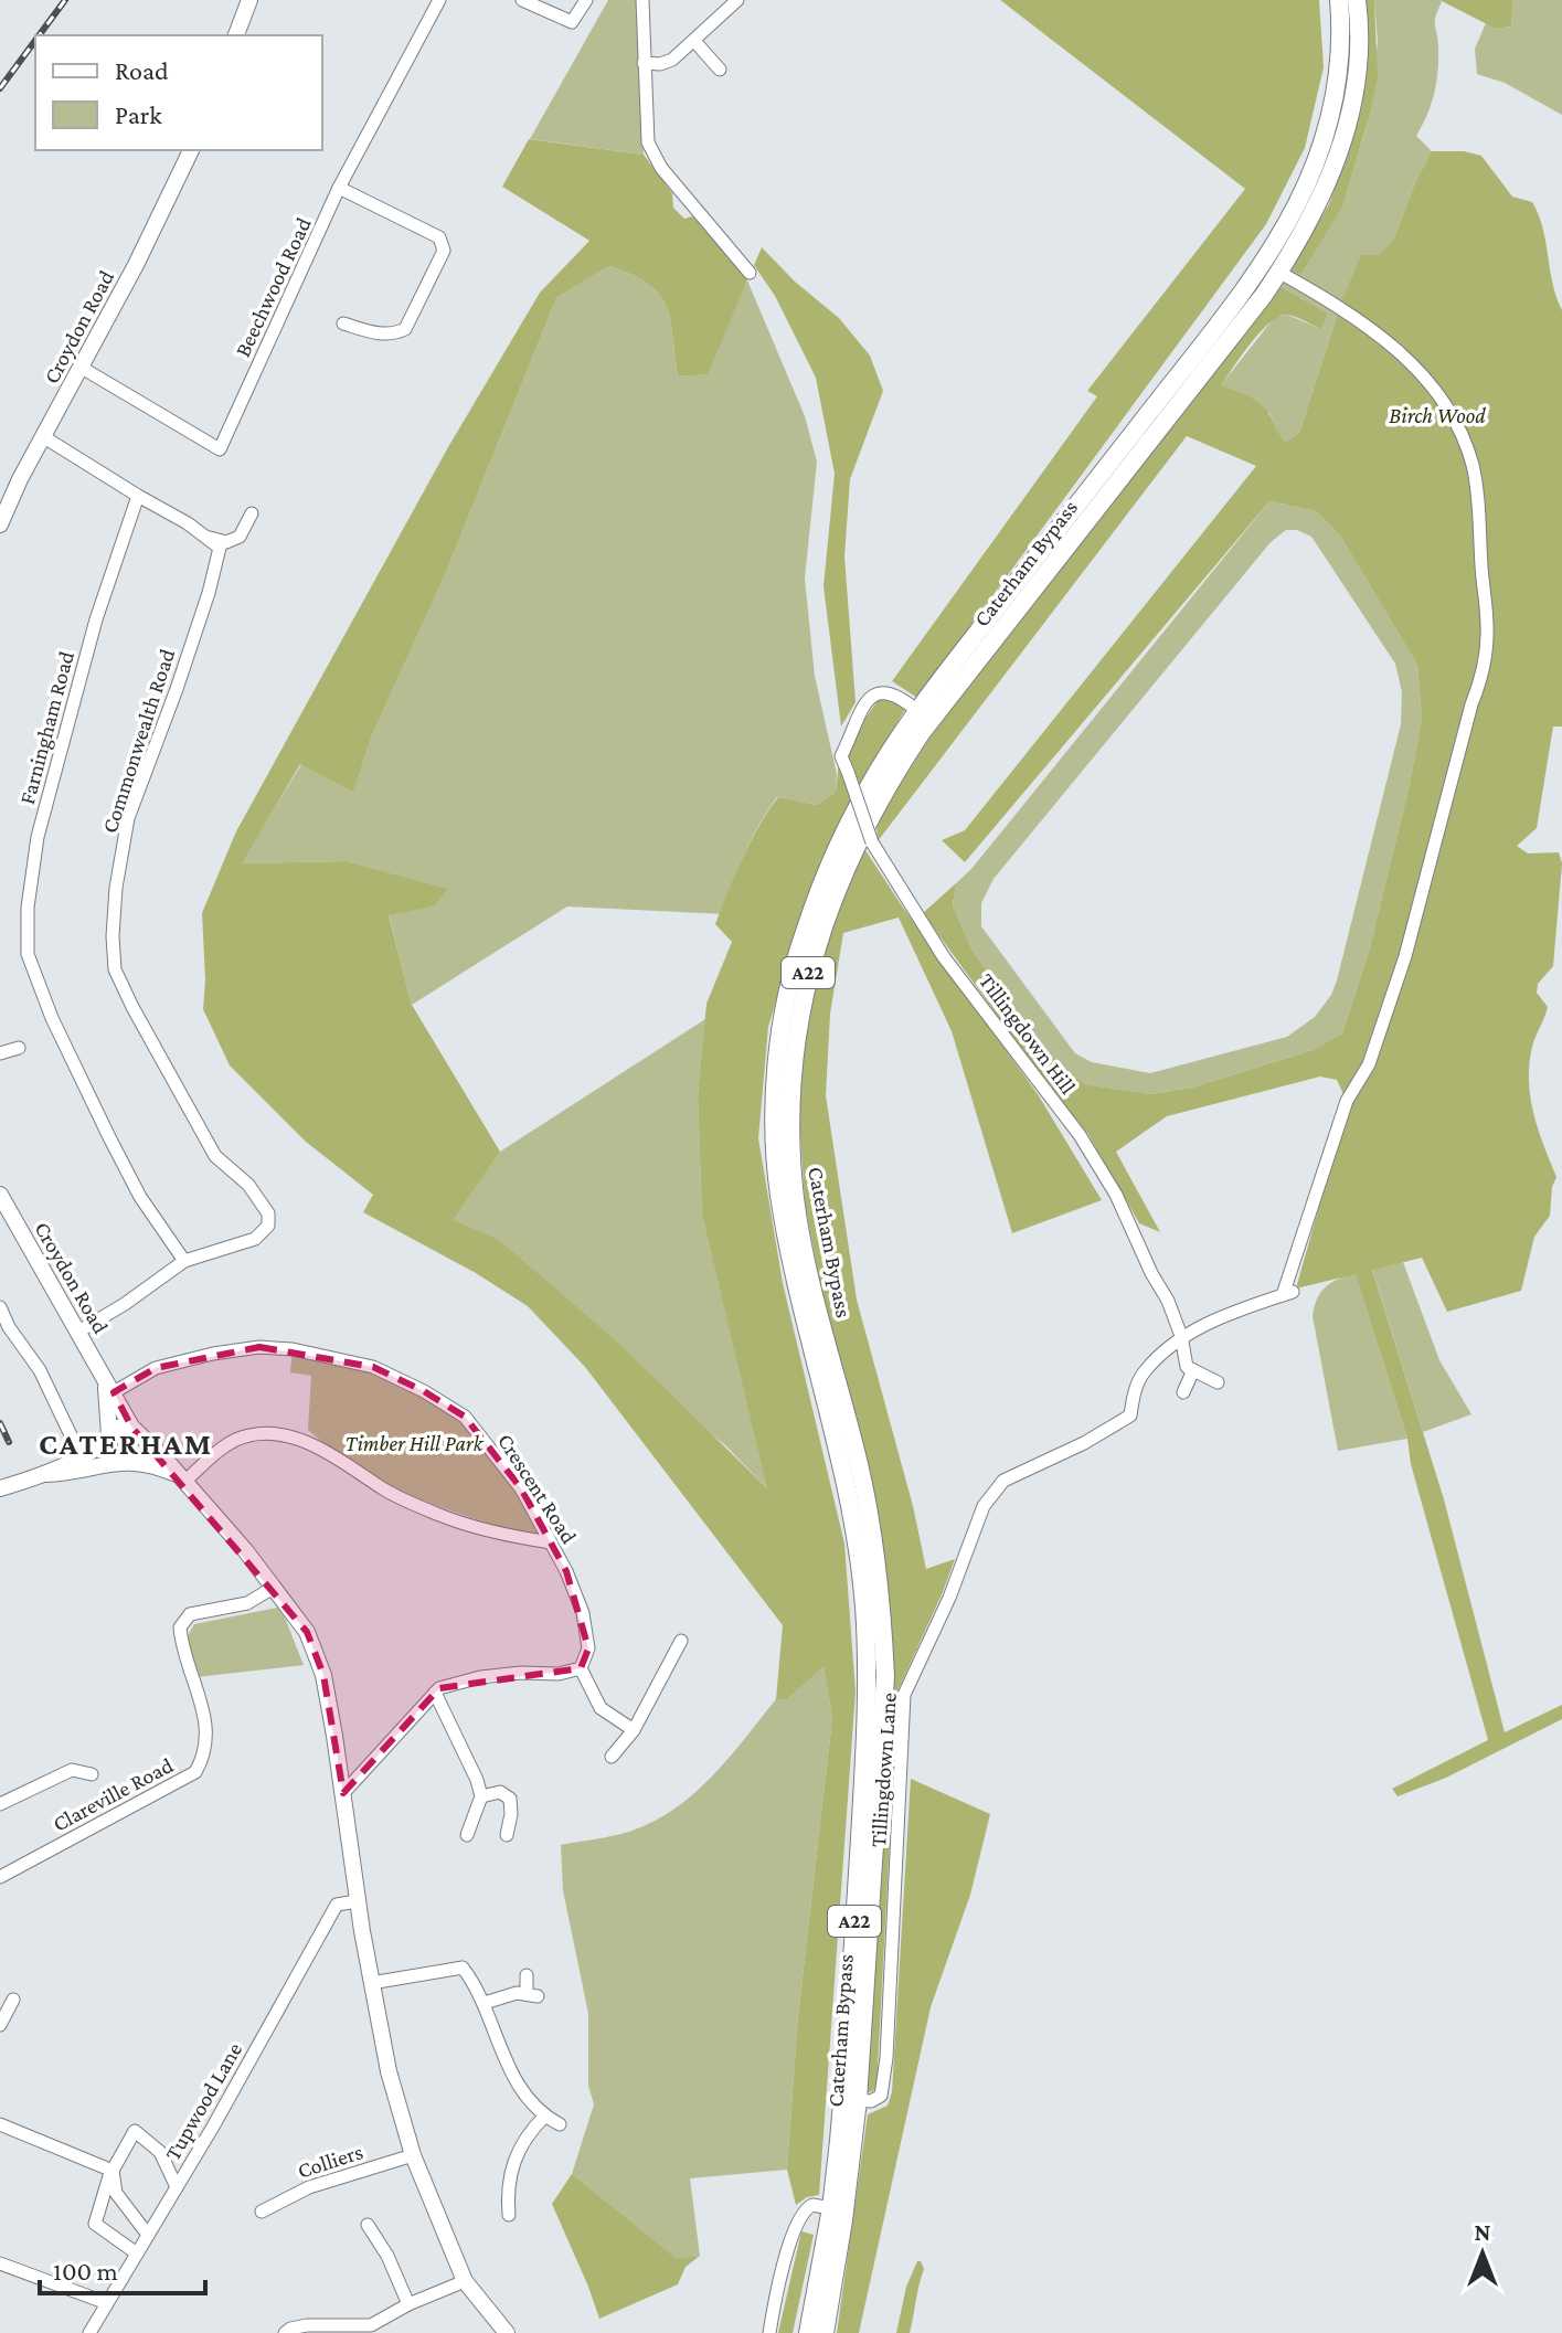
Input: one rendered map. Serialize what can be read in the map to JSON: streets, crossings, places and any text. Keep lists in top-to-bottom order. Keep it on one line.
{"streets":{"highway":["Caterham Bypass","A22"],"main road":["Croydon Road"],"street":["Beechwood Road","Farningham Road","Commonwealth Road","Tillingdown Hill","Crescent Road","Tillingdown Lane","Clareville Road","Tupwood Lane","Colliers"]},"crossings":[["Beechwood Road","Croydon Road"],["Croydon Road","Crescent Road"],["Croydon Road","Clareville Road"],["Croydon Road","Tupwood Lane"],["Croydon Road","Colliers"],["Caterham Bypass","Tillingdown Hill"],["Caterham Bypass","Tillingdown Lane"],["Farningham Road","Commonwealth Road"],["Tillingdown Hill","Tillingdown Lane"]],"districts":["CATERHAM"],"parks":["Birch Wood","Timber Hill Park"],"legend":["Road","Park"],"scale_bar":"100 m","north":"top"}
